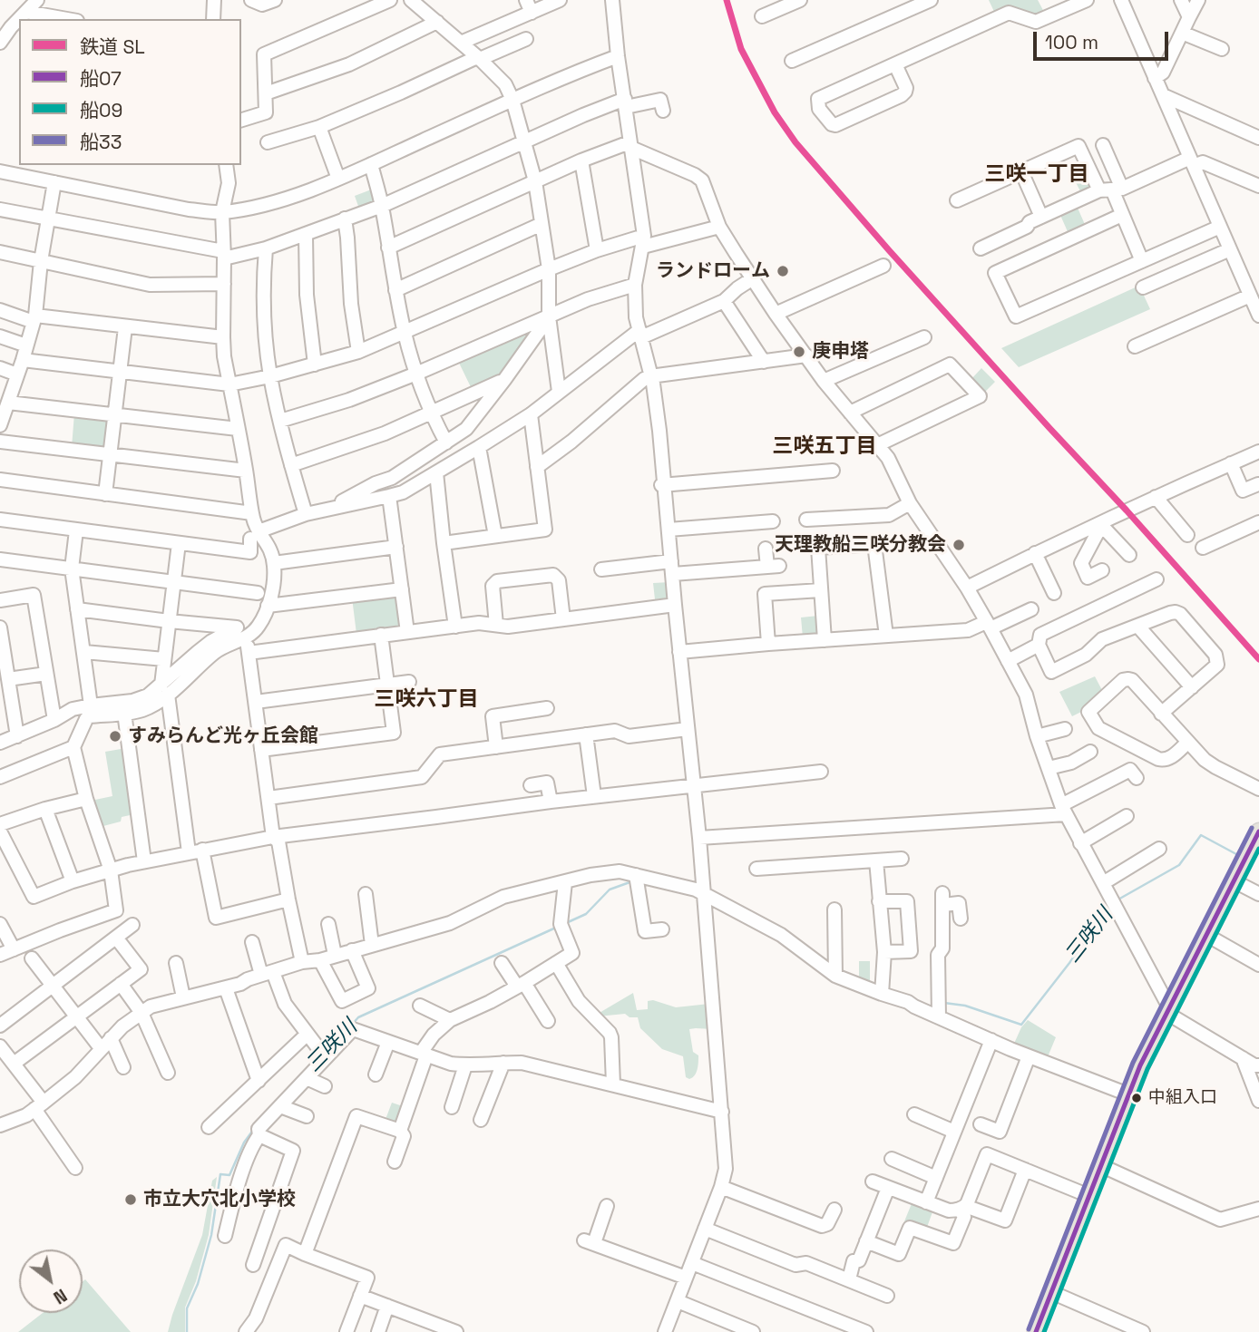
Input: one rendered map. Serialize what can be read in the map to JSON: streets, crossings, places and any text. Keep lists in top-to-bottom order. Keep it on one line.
{"districts":["三咲一丁目","三咲五丁目","三咲六丁目"],"water":["三咲川"],"places":["ランドローム","庚申塔","天理教船三咲分教会","すみらんど光ヶ丘会館","中組入口","市立大穴北小学校"],"lines":["rail line SL","transit line 船33","transit line 船07","transit line 船09"],"legend":["鉄道 SL","船07","船09","船33"],"scale_bar":"100 m","north":"bottom right"}
